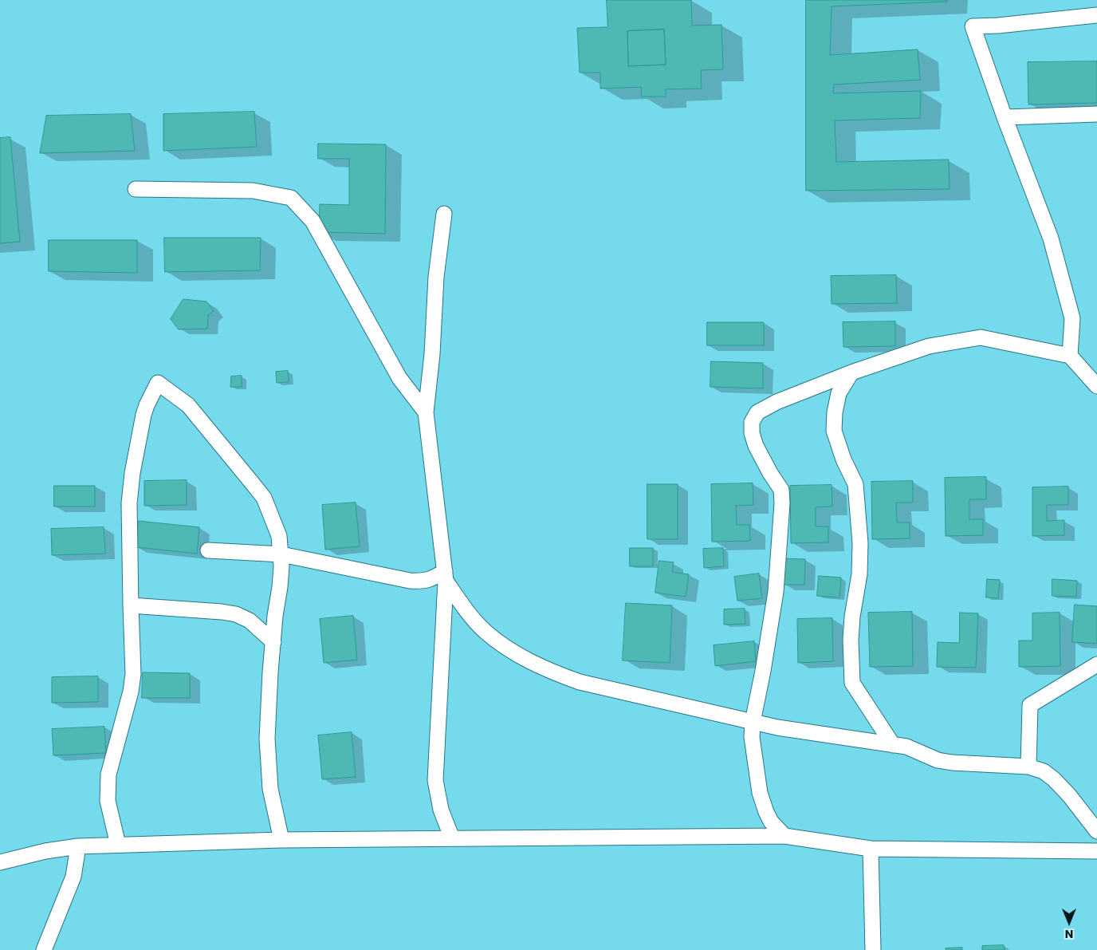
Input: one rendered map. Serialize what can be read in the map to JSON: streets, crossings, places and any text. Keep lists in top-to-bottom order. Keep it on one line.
{"north":"bottom"}
